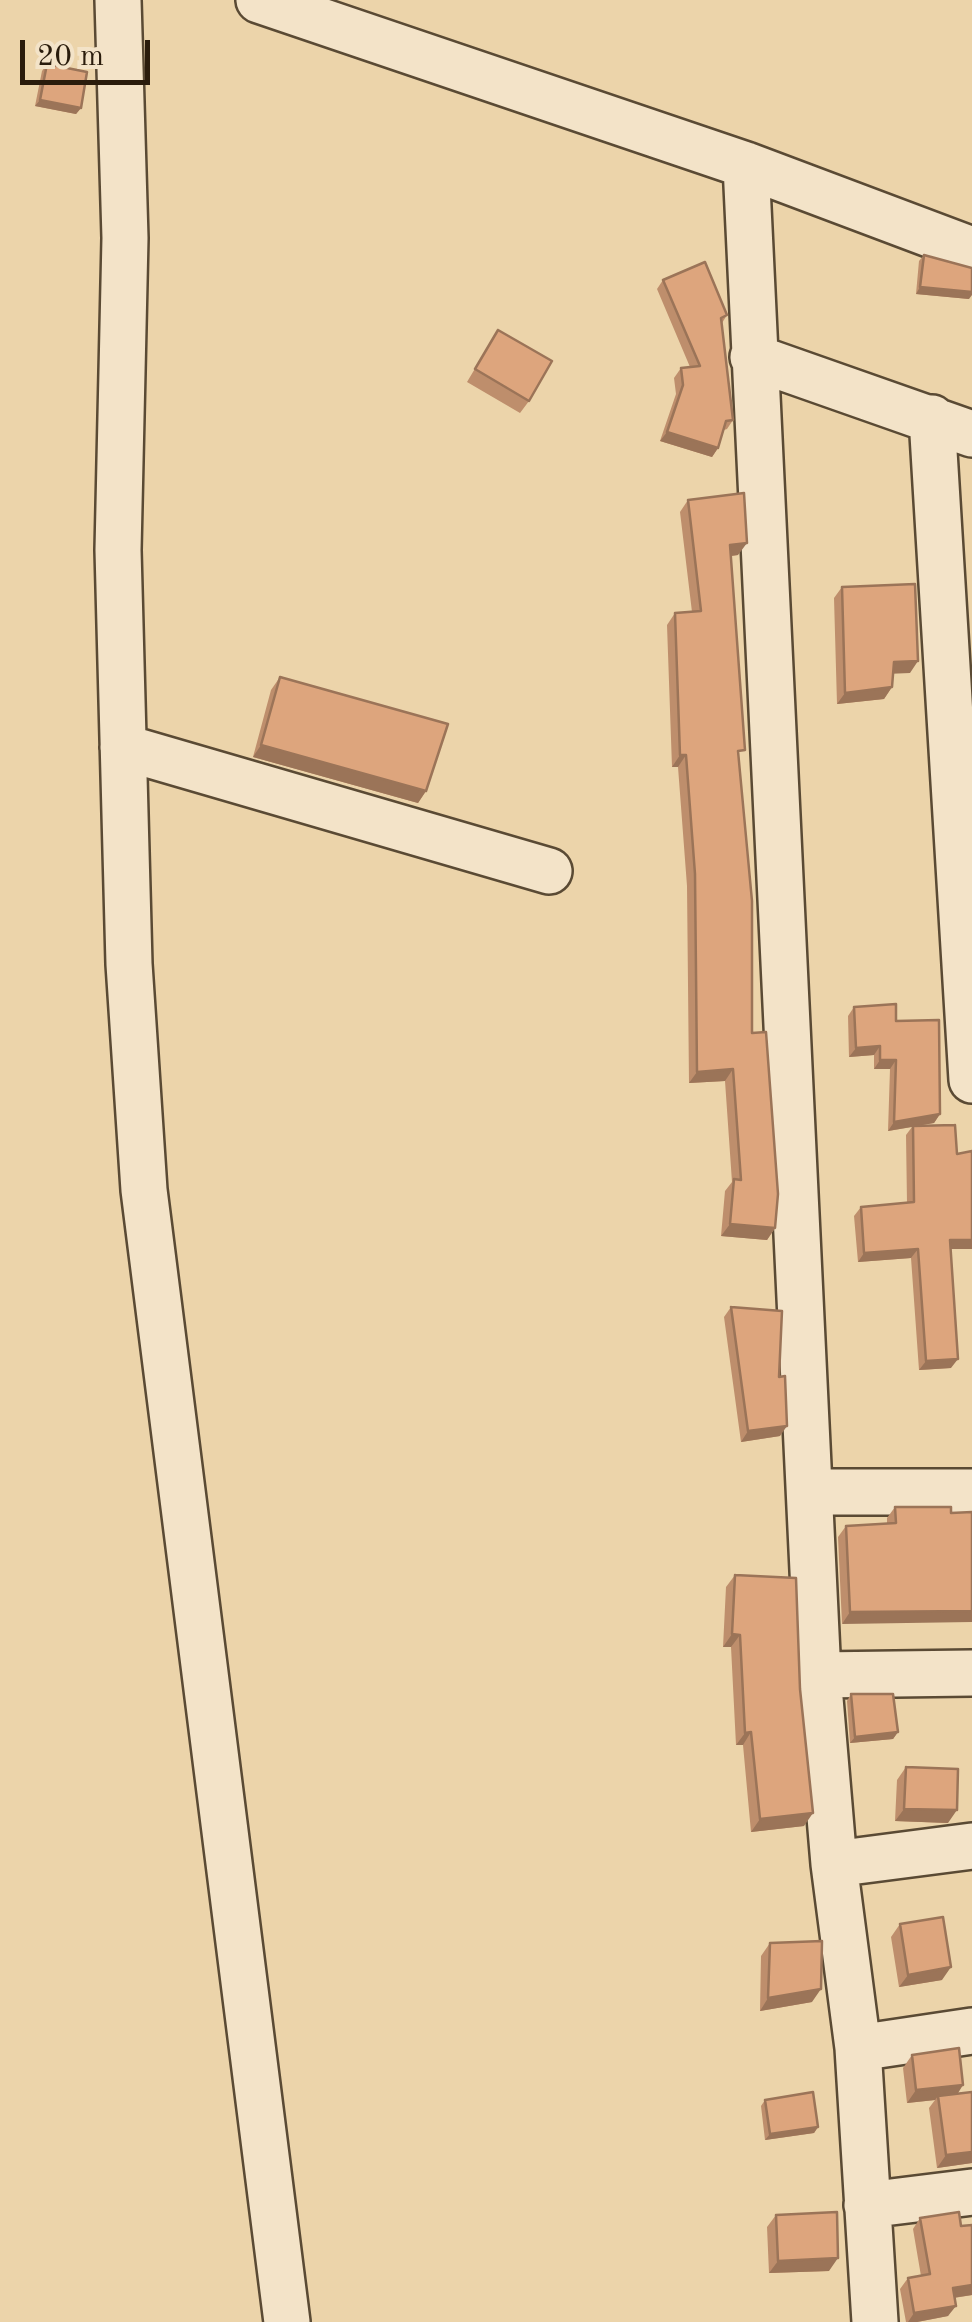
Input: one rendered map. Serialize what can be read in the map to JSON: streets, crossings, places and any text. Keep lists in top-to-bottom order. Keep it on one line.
{"scale_bar":"20 m"}
